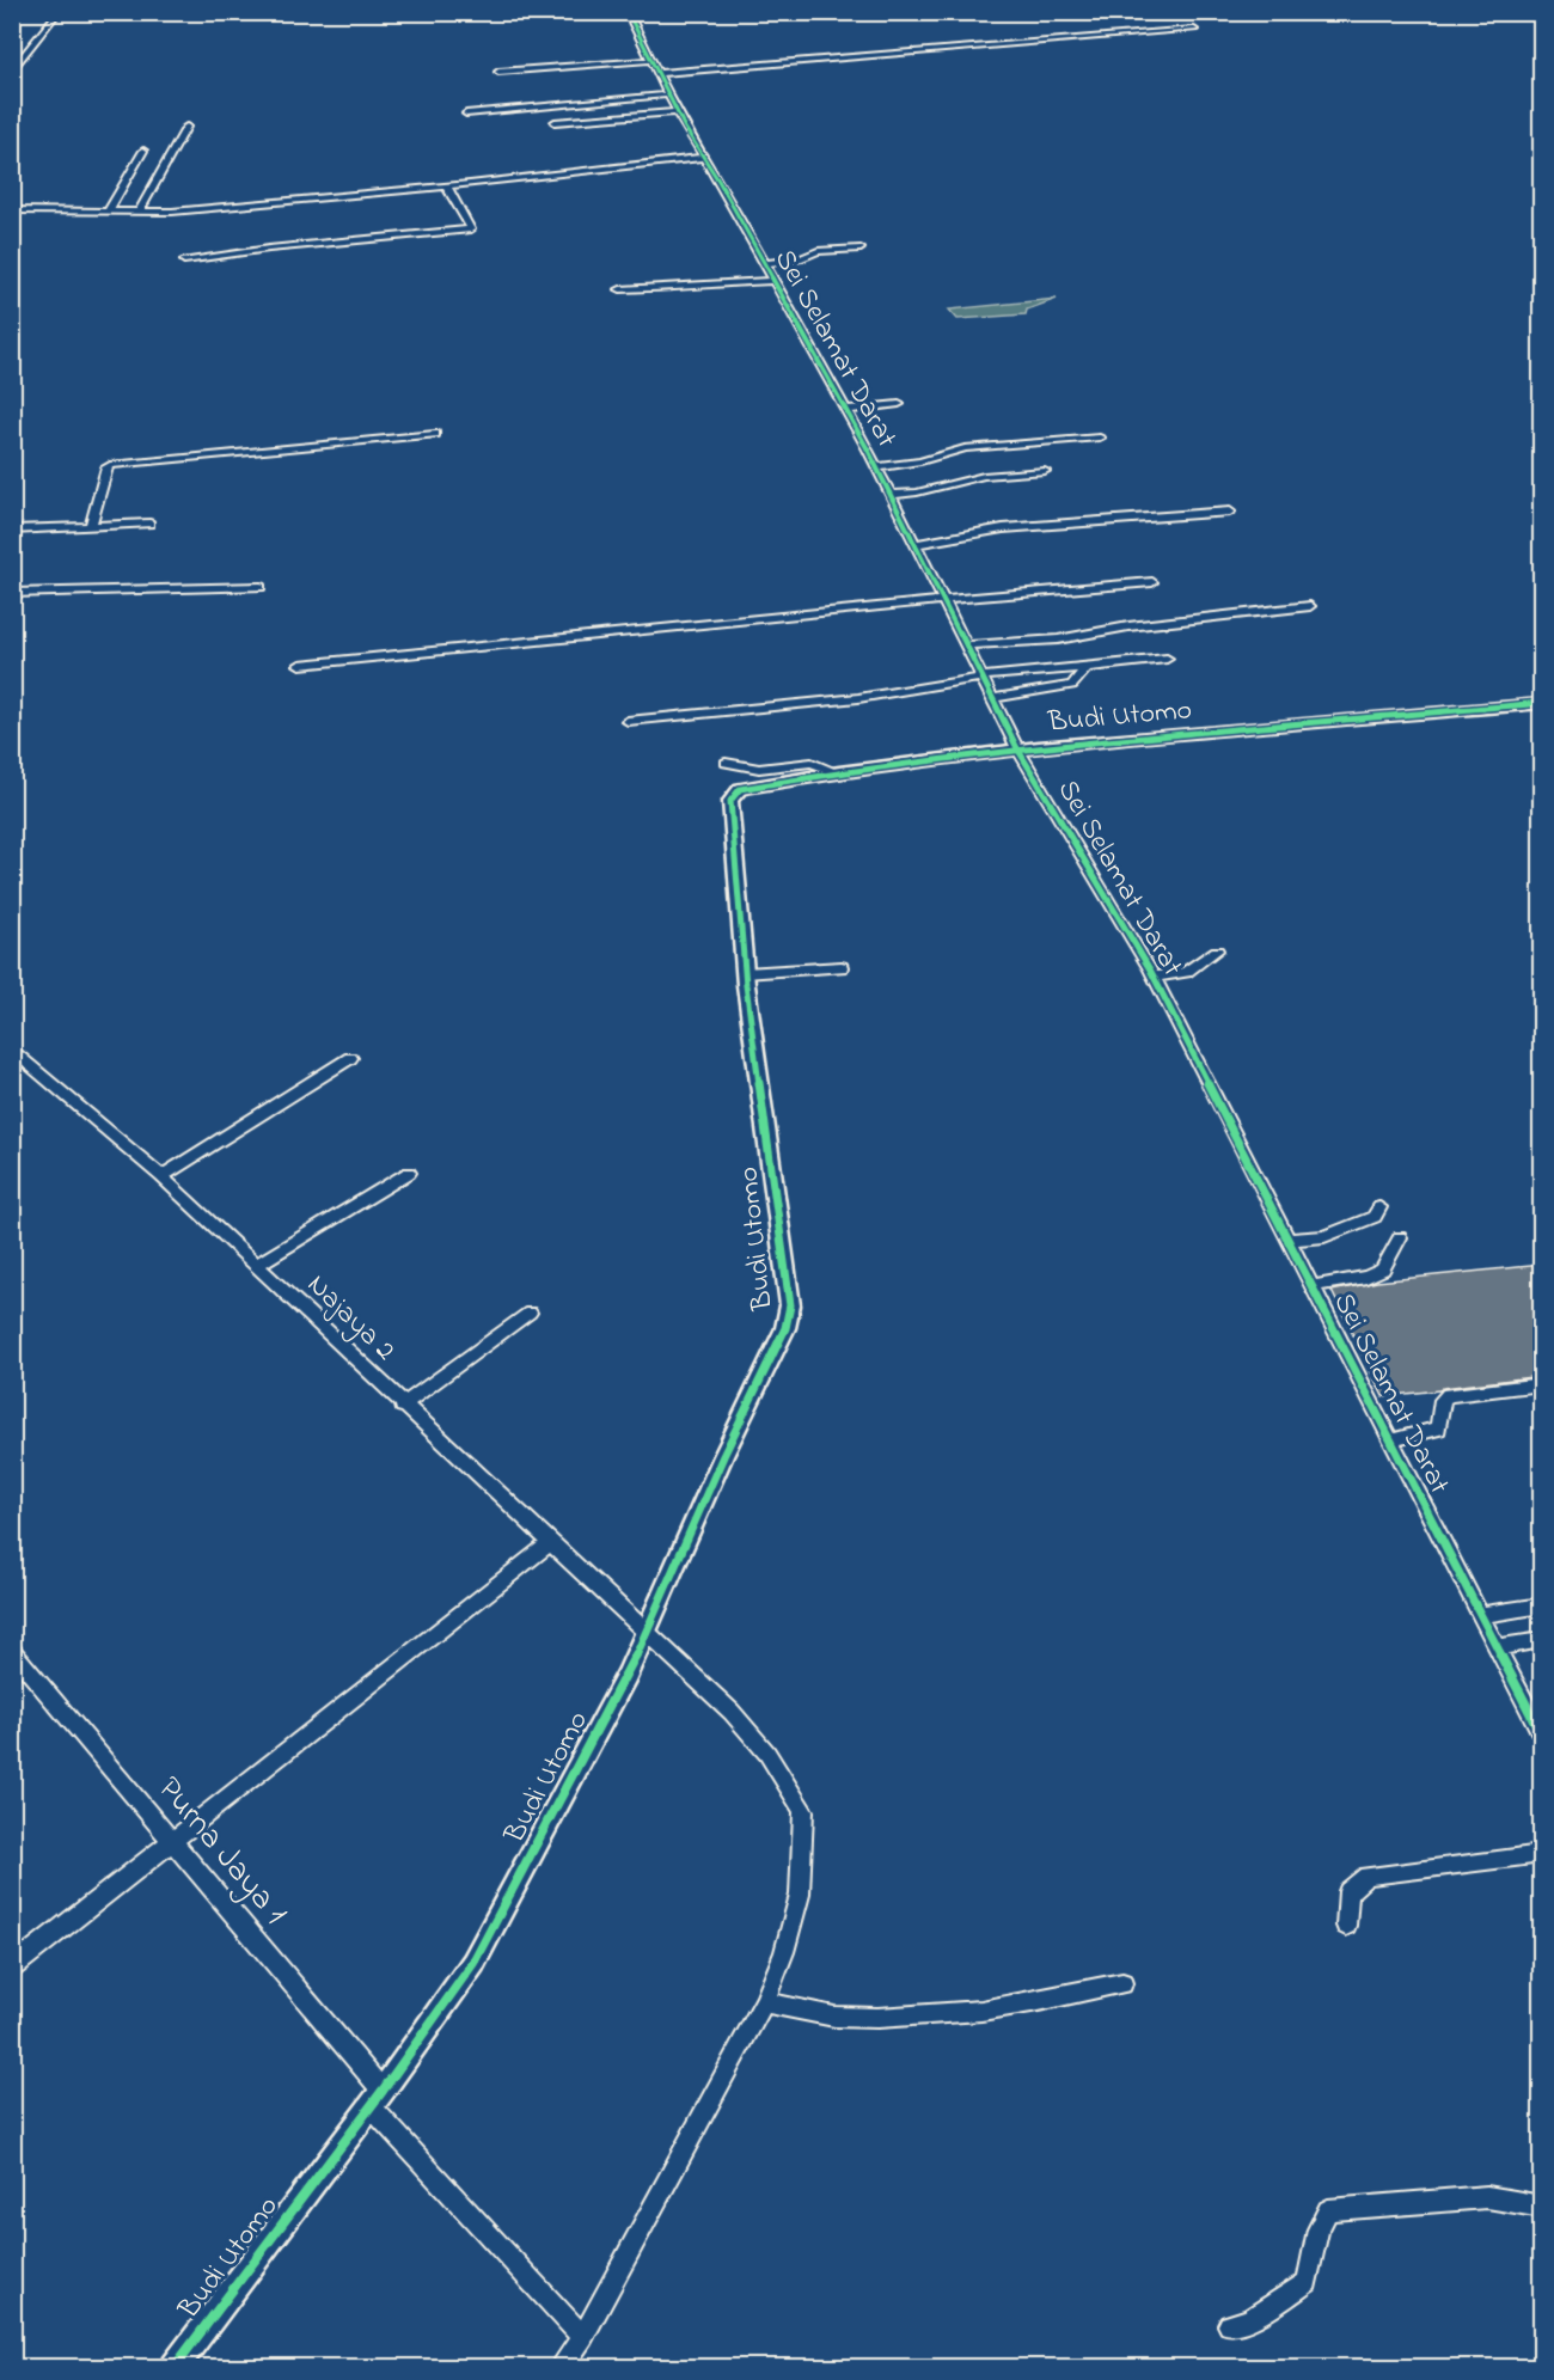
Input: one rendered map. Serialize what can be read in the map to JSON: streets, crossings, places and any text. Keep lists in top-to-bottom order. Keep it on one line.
{"streets":{"street":["Sei Selamat Darat","Budi Utomo","Najaya 2","Purna Jaya 1"]},"crossings":[["Sei Selamat Darat","Budi Utomo"],["Budi Utomo","Najaya 2"],["Budi Utomo","Purna Jaya 1"],["Najaya 2","Purna Jaya 1"]]}
